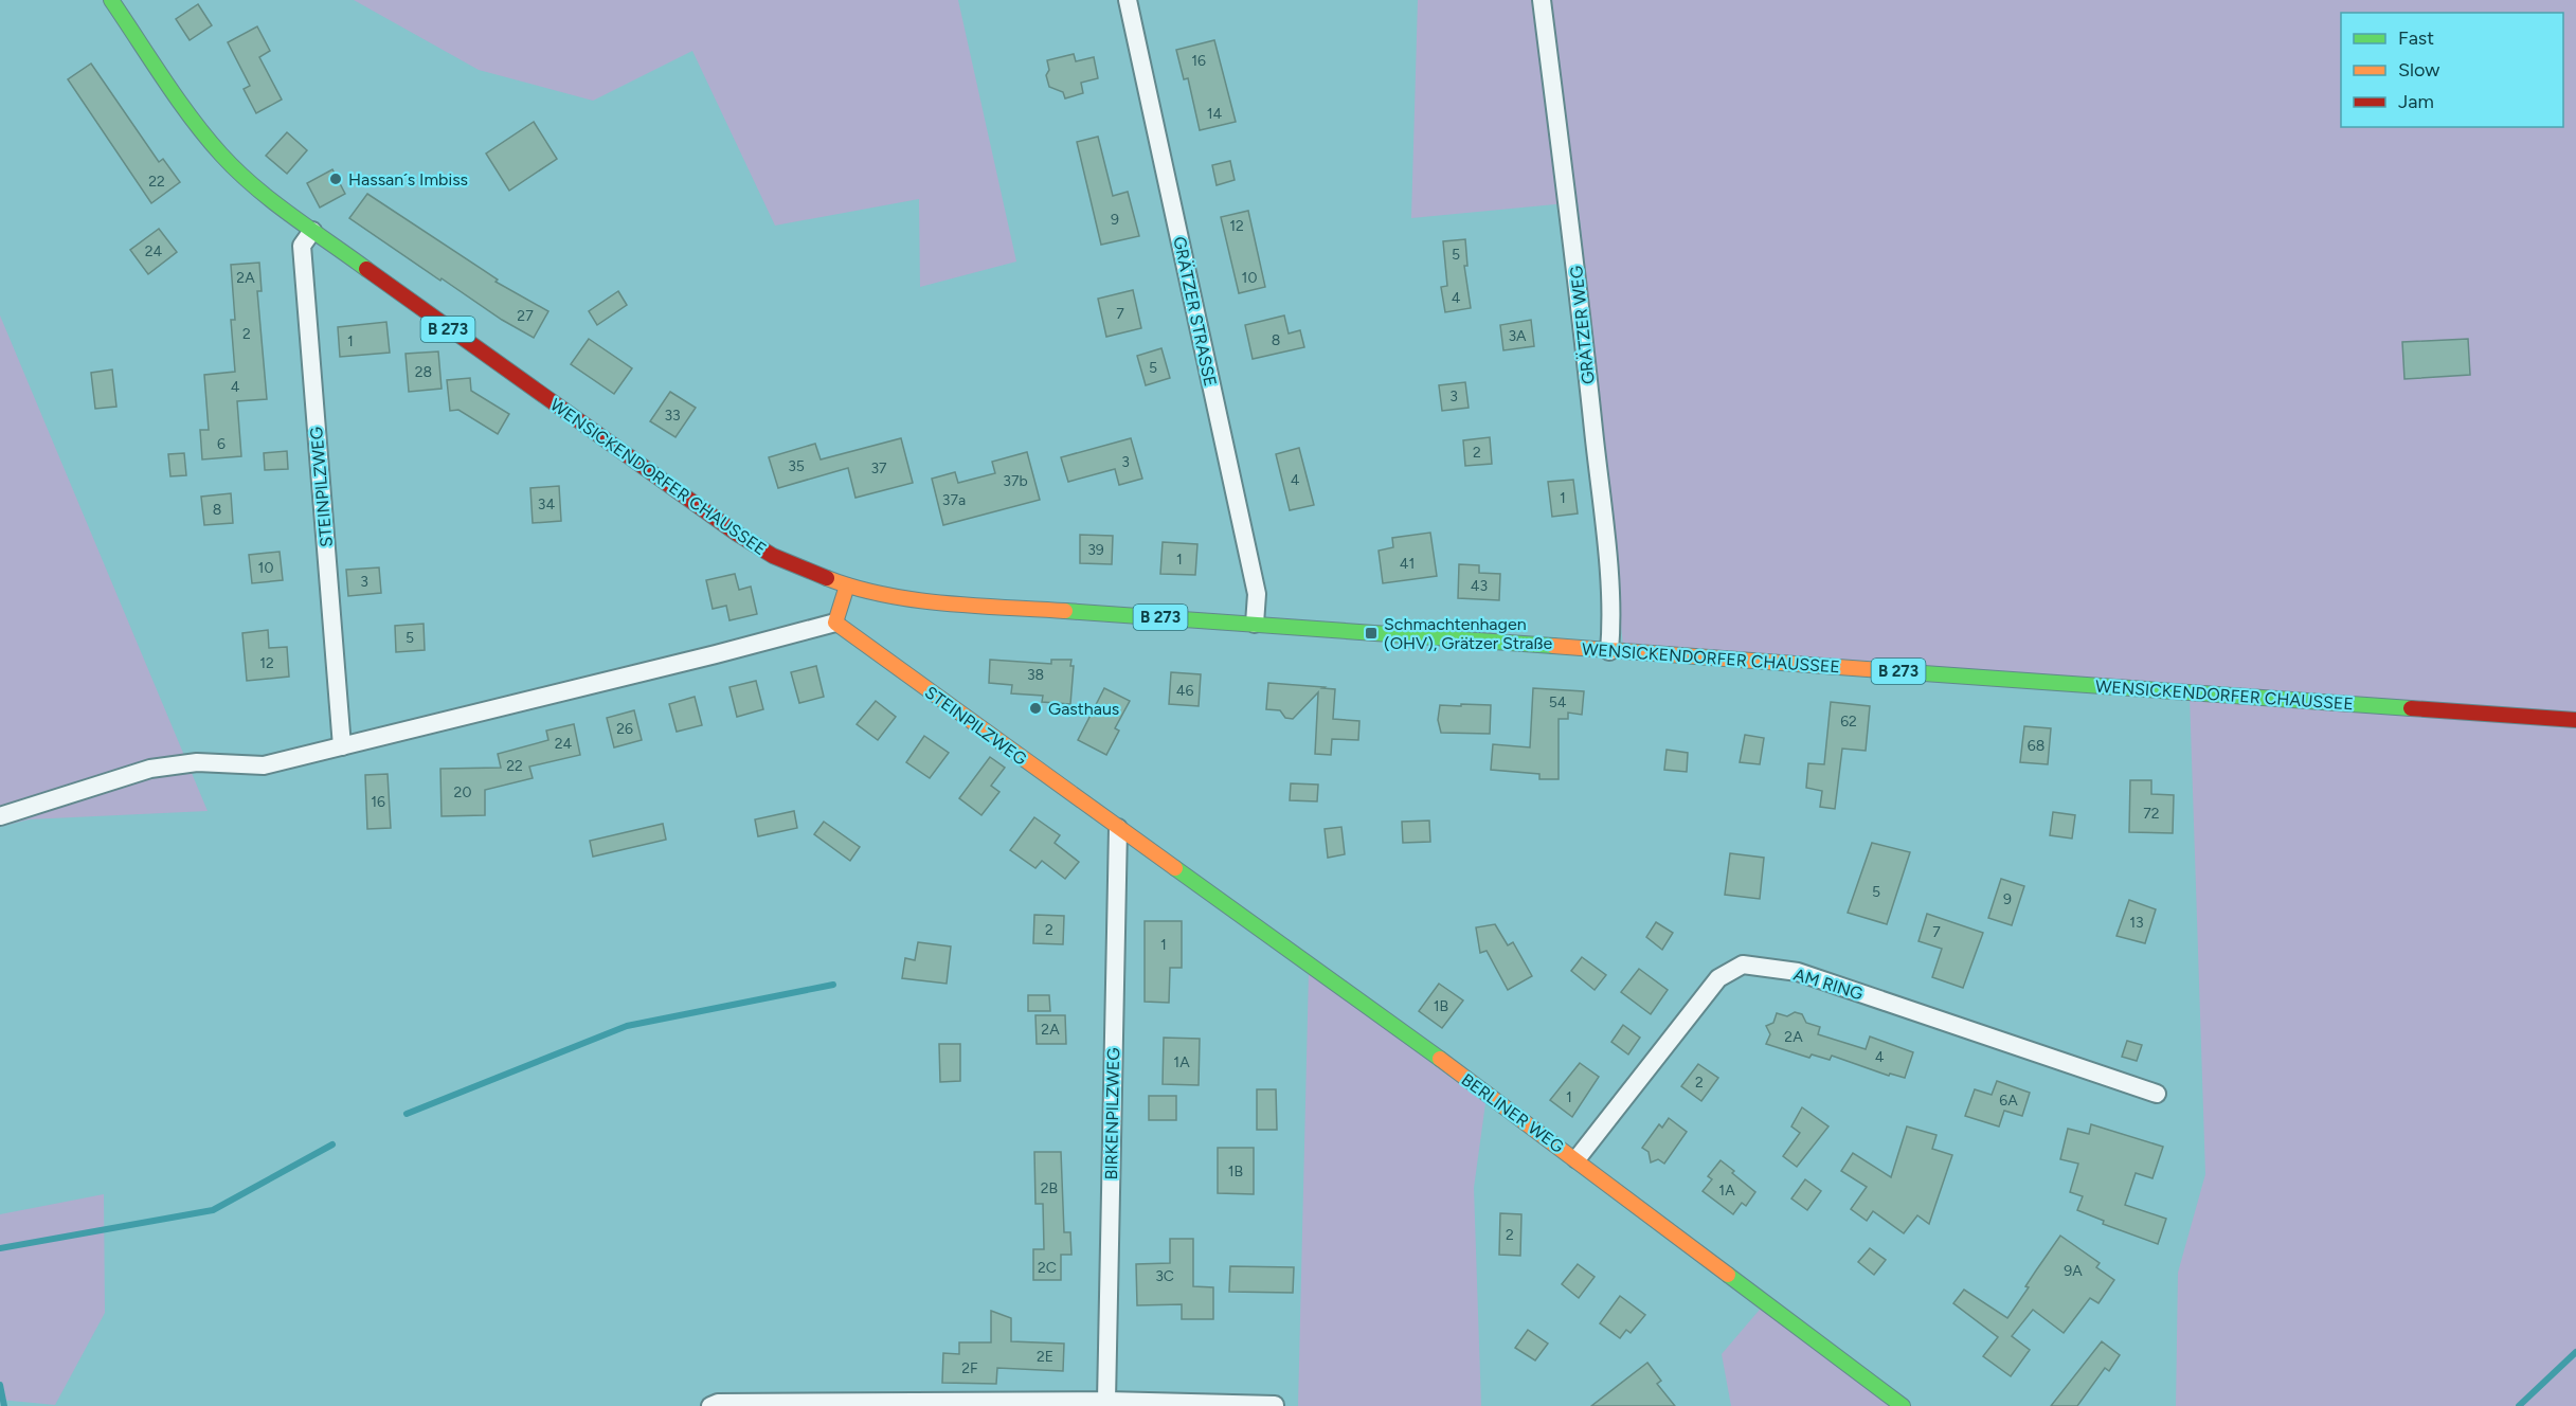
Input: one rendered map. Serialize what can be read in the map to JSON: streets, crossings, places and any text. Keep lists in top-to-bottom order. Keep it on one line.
{"streets":{"main road":["B 273","WENSICKENDORFER CHAUSSEE","STEINPILZWEG","BERLINER WEG"],"street":["GRÄTZER STRASSE","GRÄTZER WEG","AM RING","BIRKENPILZWEG"]},"crossings":[["GRÄTZER STRASSE","WENSICKENDORFER CHAUSSEE"],["GRÄTZER WEG","WENSICKENDORFER CHAUSSEE"],["WENSICKENDORFER CHAUSSEE","STEINPILZWEG"],["STEINPILZWEG","BERLINER WEG"],["STEINPILZWEG","BIRKENPILZWEG"],["AM RING","BERLINER WEG"],["BERLINER WEG","BIRKENPILZWEG"]],"places":{"other":["Hassan´s Imbiss","Gasthaus"],"transit":["Schmachtenhagen (OHV), Grätzer Straße"]},"house_numbers":["16","14","22","9","12","24","5","2A","10","4","7","27","2","3A","8","1","5","28","4","3","33","6","2","3","35","37","4","37b","1","37a","34","8","39","1","41","10","3","43","5","12","38","46","54","62","26","24","68","22","20","16","72","5","9","13","2","7","1","1B","2A","2A","4","1A","2","1","6A","1B","2B","1A","2","2C","9A","3C","2E","2F"],"legend":["Fast","Slow","Jam"]}
